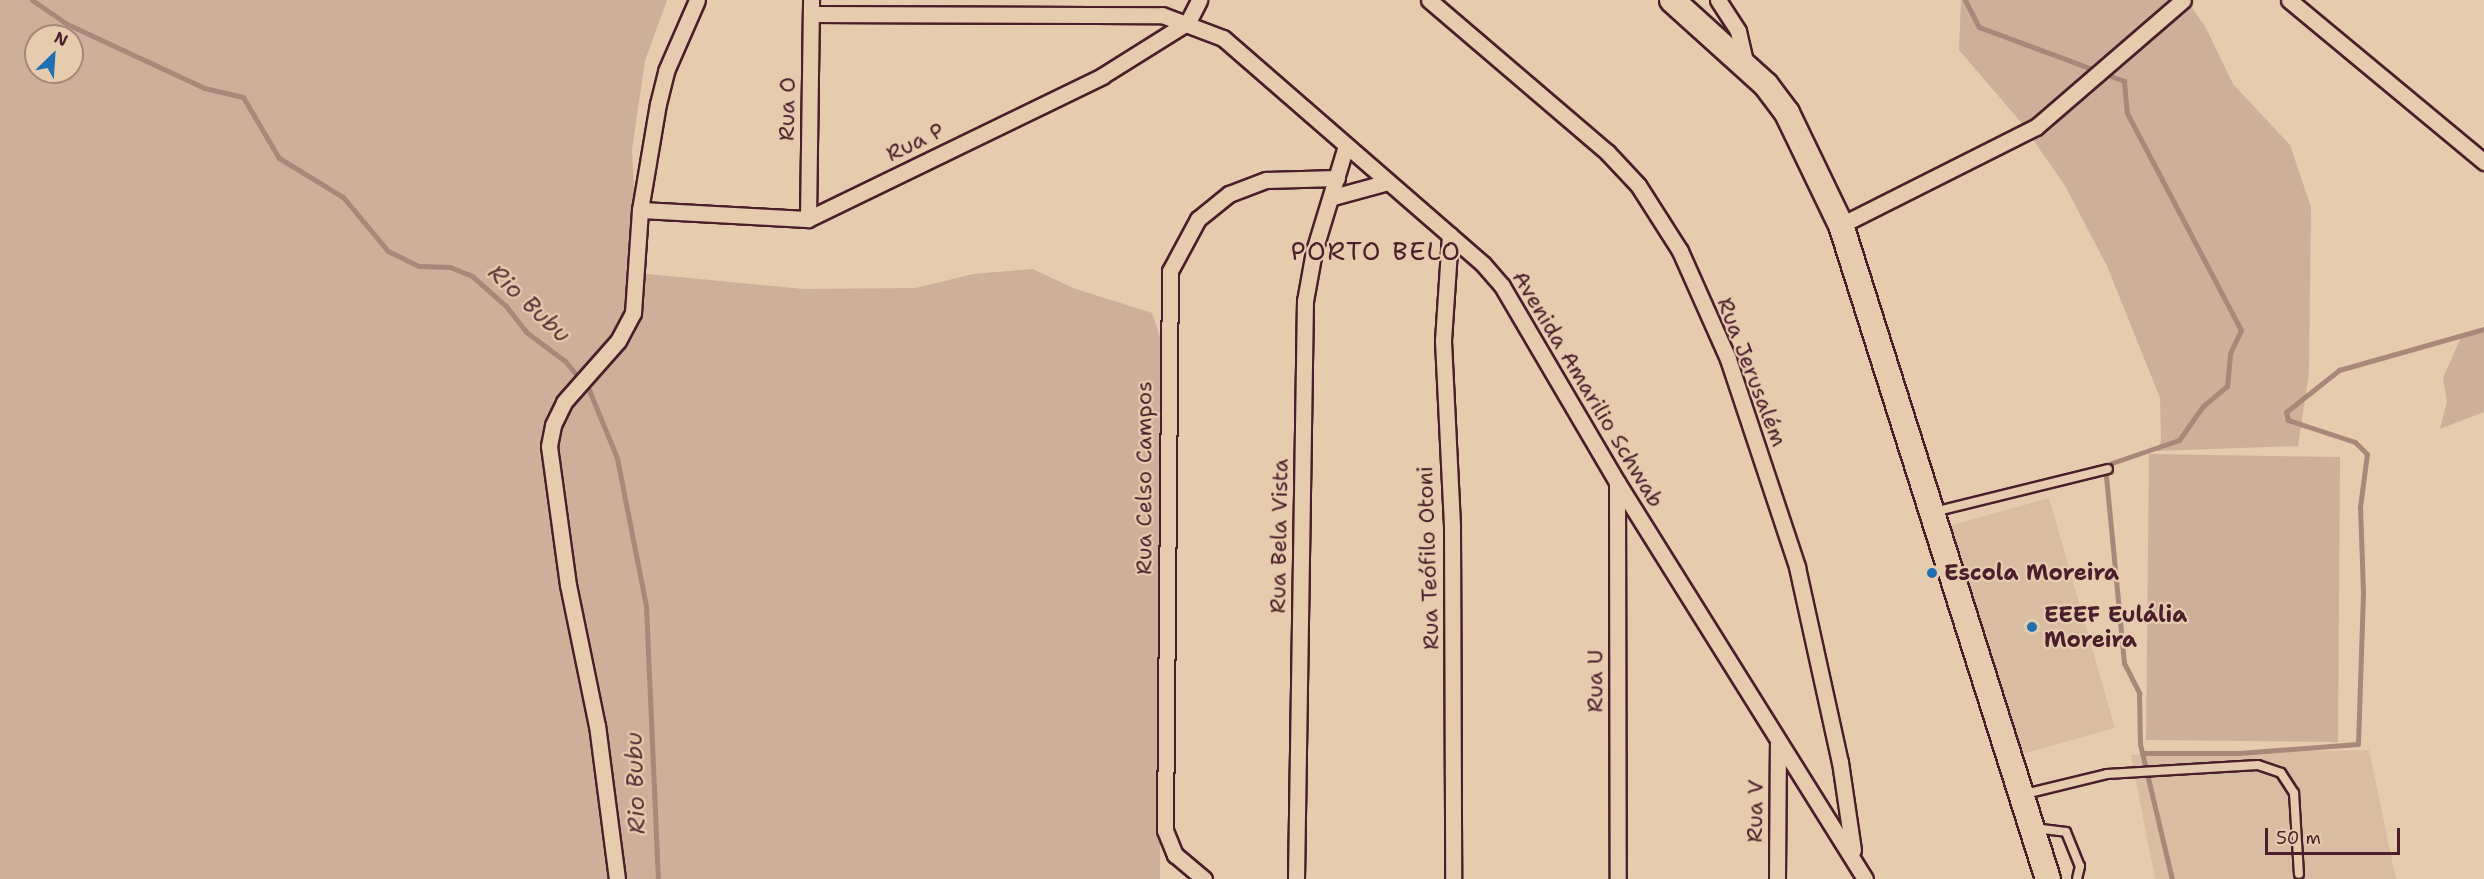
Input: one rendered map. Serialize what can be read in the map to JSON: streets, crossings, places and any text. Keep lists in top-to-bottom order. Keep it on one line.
{"streets":{"street":["Rua O","Rua P","Rua Jerusalém","Avenida Amarilio Schwab","Rua Celso Campos","Rua Bela Vista","Rua Teófilo Otoni","Rua U","Rua V"]},"crossings":[["Rua O","Rua P"],["Rua O","Avenida Amarilio Schwab"],["Rua P","Avenida Amarilio Schwab"],["Rua Jerusalém","Avenida Amarilio Schwab"],["Avenida Amarilio Schwab","Rua Bela Vista"],["Avenida Amarilio Schwab","Rua Teófilo Otoni"],["Avenida Amarilio Schwab","Rua U"],["Avenida Amarilio Schwab","Rua V"],["Rua Celso Campos","Rua Bela Vista"]],"districts":["PORTO BELO"],"water":["Rio Bubu"],"places":["Escola Moreira","EEEF Eulália Moreira"],"scale_bar":"50 m","north":"top right"}
